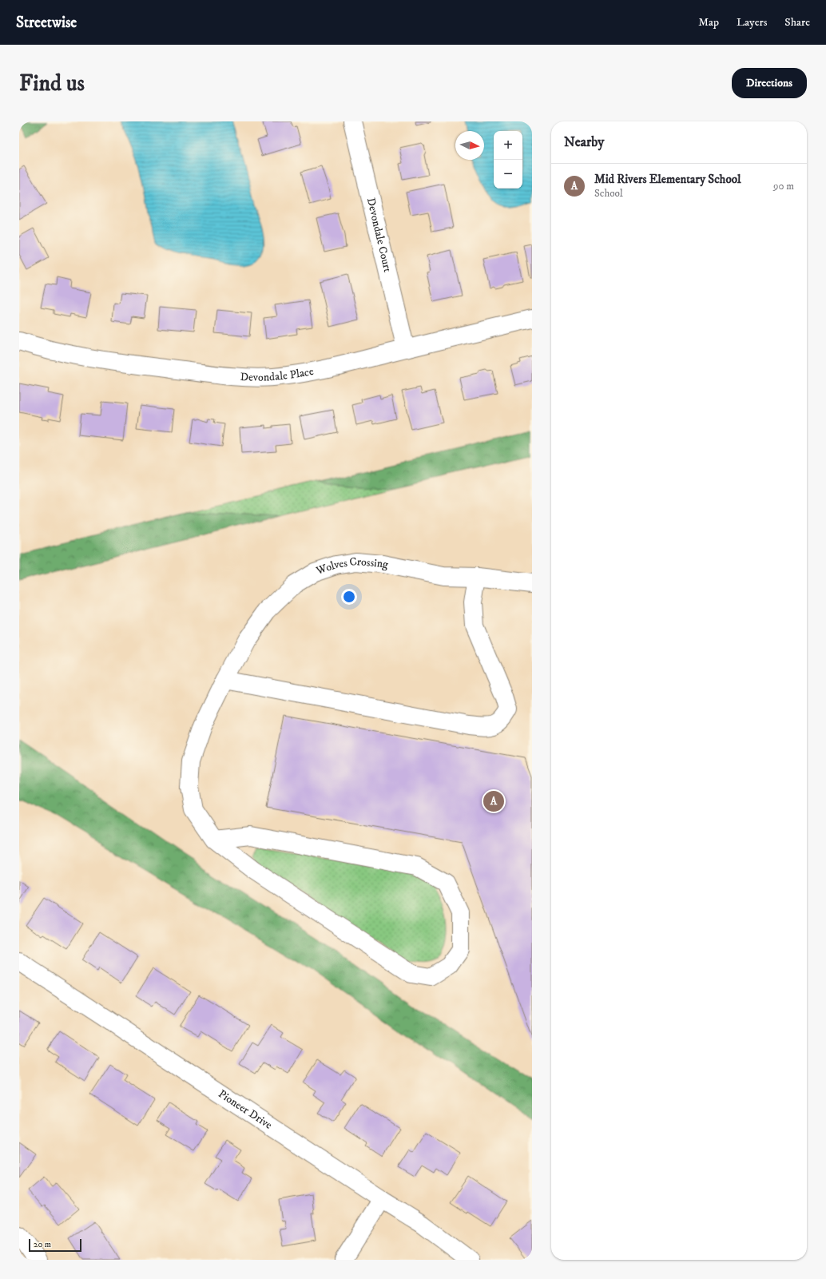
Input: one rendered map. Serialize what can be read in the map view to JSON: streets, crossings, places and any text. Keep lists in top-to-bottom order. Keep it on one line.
{"streets":{"street":["Devondale Court","Devondale Place","Wolves Crossing","Pioneer Drive"]},"crossings":[["Devondale Court","Devondale Place"]],"scale_bar":"20 m","north":"right","page":{"header":"Streetwise","nav":["Map","Layers","Share"],"buttons":"Directions","title":"Find us","heading":"Nearby","map_buttons":["+","−"],"list":[{"mark":"A","name":"Mid Rivers Elementary School","note":"School","value":"90 m"}],"pins":"A","scale":"20 m"}}
